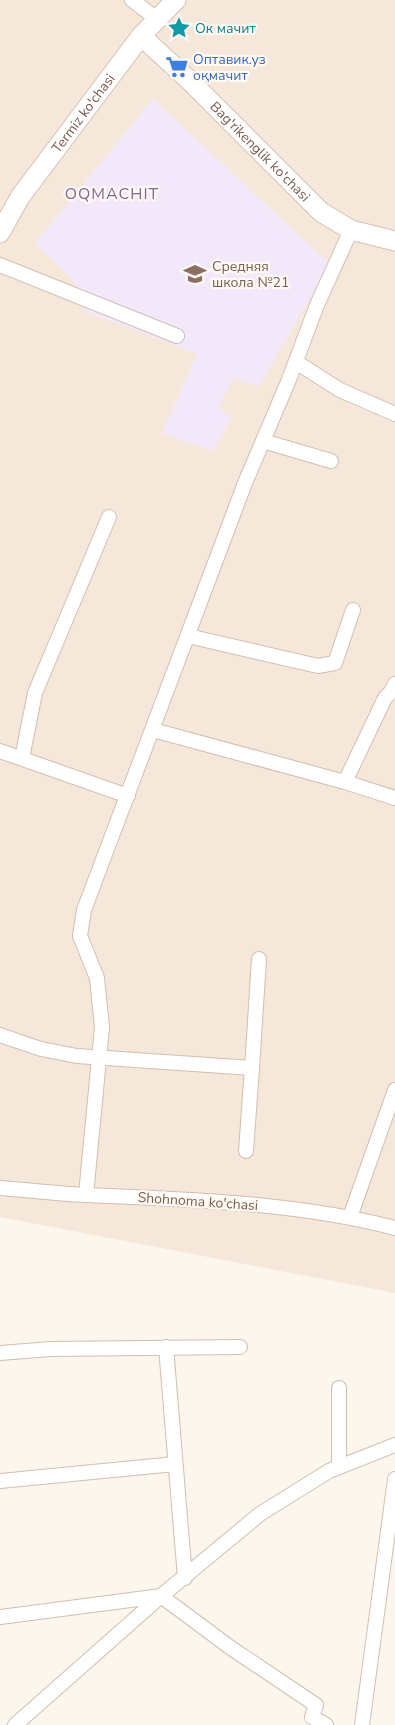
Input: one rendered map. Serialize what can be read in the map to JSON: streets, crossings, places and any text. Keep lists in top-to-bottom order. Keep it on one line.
{"streets":{"main road":["Termiz ko'chasi","Bag'rikenglik ko'chasi"],"street":["Shohnoma ko'chasi"]},"crossings":[["Termiz ko'chasi","Bag'rikenglik ko'chasi"]],"districts":["OQMACHIT"],"places":{"place":["Ок мачит"],"supermarket":["Оптавик.уз оқмачит"],"school or university":["Средняя школа №21"]}}
